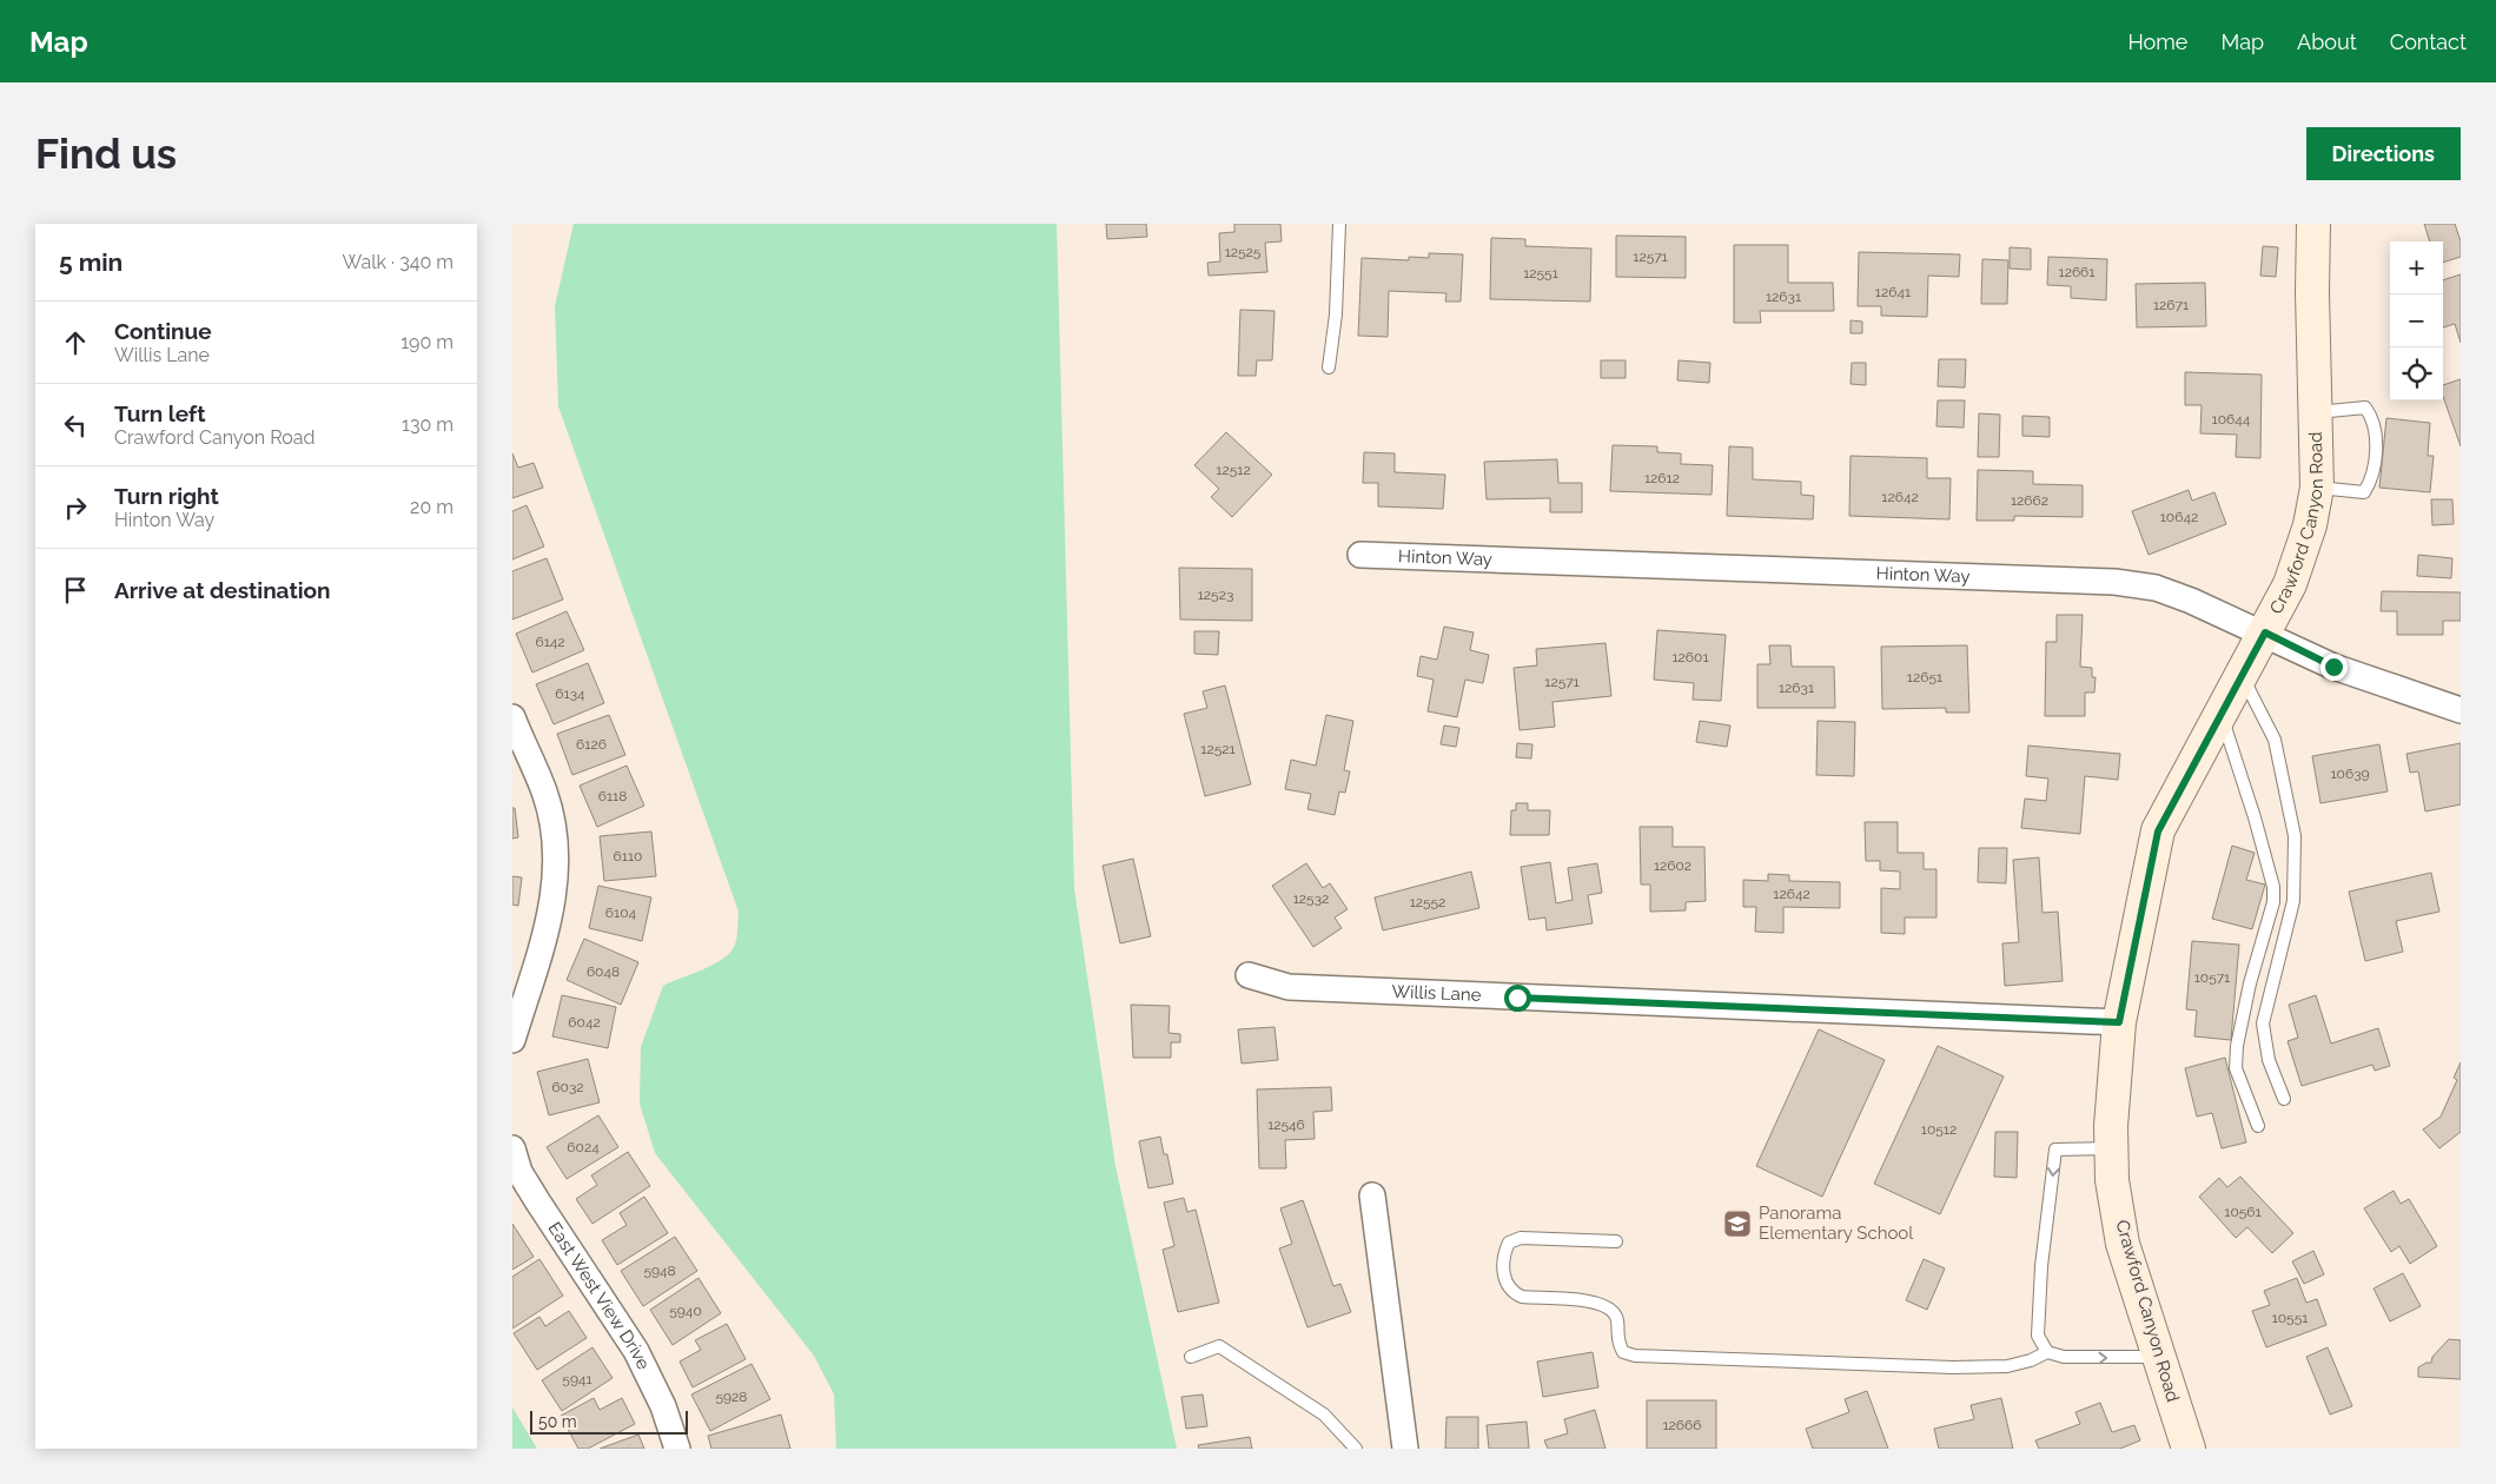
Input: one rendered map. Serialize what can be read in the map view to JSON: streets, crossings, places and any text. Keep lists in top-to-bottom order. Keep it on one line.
{"streets":{"main road":["Crawford Canyon Road"],"street":["Hinton Way","Willis Lane","East West View Drive"]},"crossings":[["Crawford Canyon Road","Hinton Way"],["Crawford Canyon Road","Willis Lane"]],"places":{"school or university":["Panorama Elementary School"]},"house_numbers":["12525","12571","12661","12551","12641","12631","12671","10644","12512","12612","12642","12662","10642","12523","6142","12601","12651","12571","12631","6134","6126","12521","10639","6118","6110","12602","12642","12532","12552","6104","6048","10571","6042","6032","12546","10512","6024","10561","5948","5940","10551","5941","5928","12666"],"scale_bar":"50 m","page":{"header":"Map","nav":["Home","Map","About","Contact"],"buttons":"Directions","title":"Find us","heading":["5 min","Walk · 340 m"],"map_buttons":["+","−"],"list":[["Continue","Willis Lane","190 m"],["Turn left","Crawford Canyon Road","130 m"],["Turn right","Hinton Way","20 m"],"Arrive at destination"],"scale":"50 m"}}
